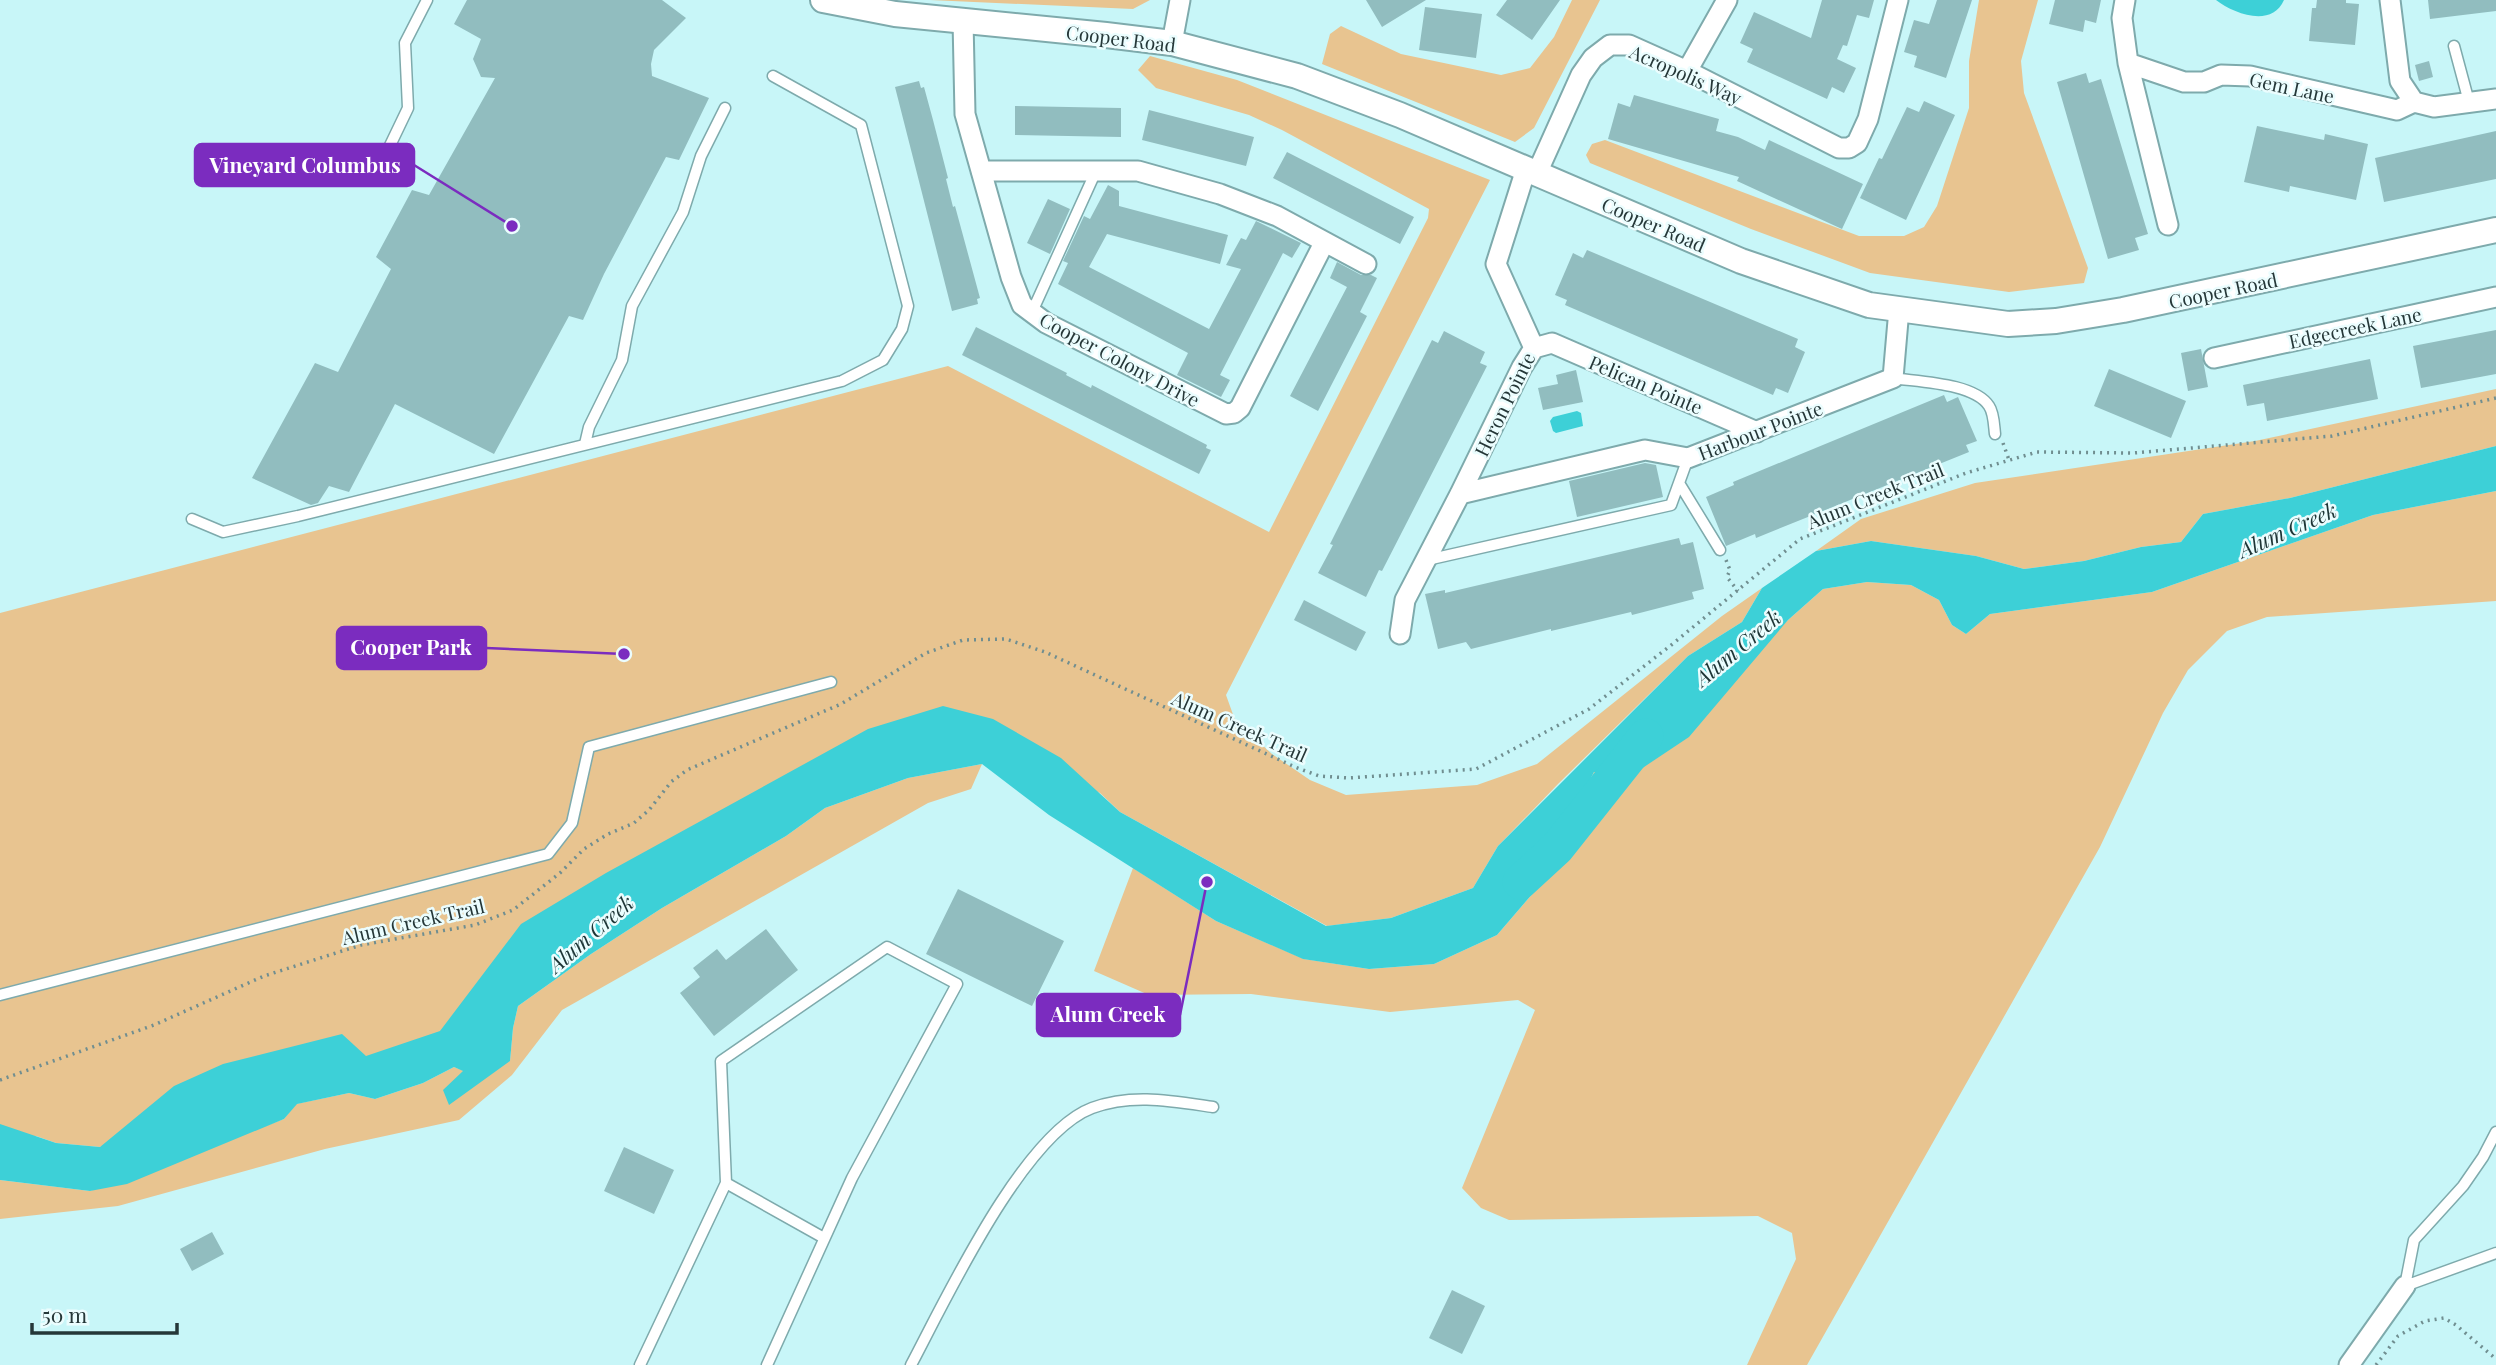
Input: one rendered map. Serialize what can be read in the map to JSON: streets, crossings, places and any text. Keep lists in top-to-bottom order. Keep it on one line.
{"streets":{"street":["Cooper Road","Acropolis Way","Gem Lane","Edgecreek Lane","Cooper Colony Drive","Pelican Pointe","Heron Pointe","Harbour Pointe"],"path":["Alum Creek Trail"]},"crossings":[["Cooper Road","Acropolis Way"],["Cooper Road","Cooper Colony Drive"],["Cooper Road","Heron Pointe"],["Acropolis Way","Heron Pointe"],["Pelican Pointe","Heron Pointe"],["Pelican Pointe","Harbour Pointe"],["Heron Pointe","Harbour Pointe"]],"water":["Alum Creek"],"places":["Vineyard Columbus","Cooper Park","Alum Creek"],"scale_bar":"50 m"}
